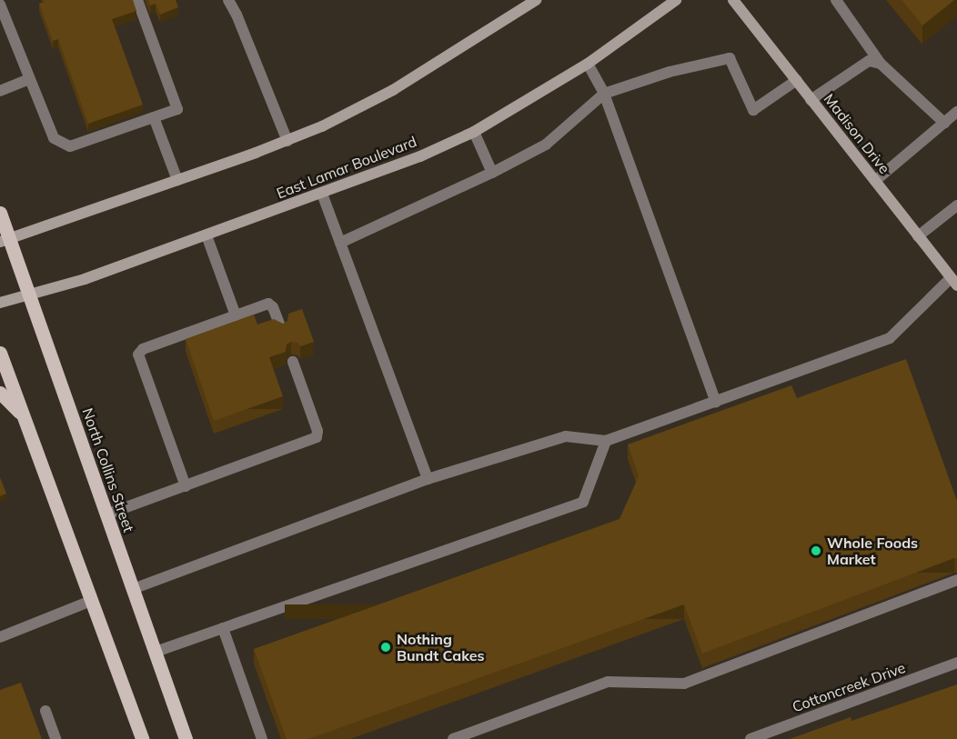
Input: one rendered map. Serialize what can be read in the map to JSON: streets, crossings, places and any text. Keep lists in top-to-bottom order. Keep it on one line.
{"streets":{"main road":["Madison Drive","East Lamar Boulevard","North Collins Street"],"street":["Cottoncreek Drive"]},"crossings":[["East Lamar Boulevard","North Collins Street"]],"places":["Whole Foods Market","Nothing Bundt Cakes"]}
